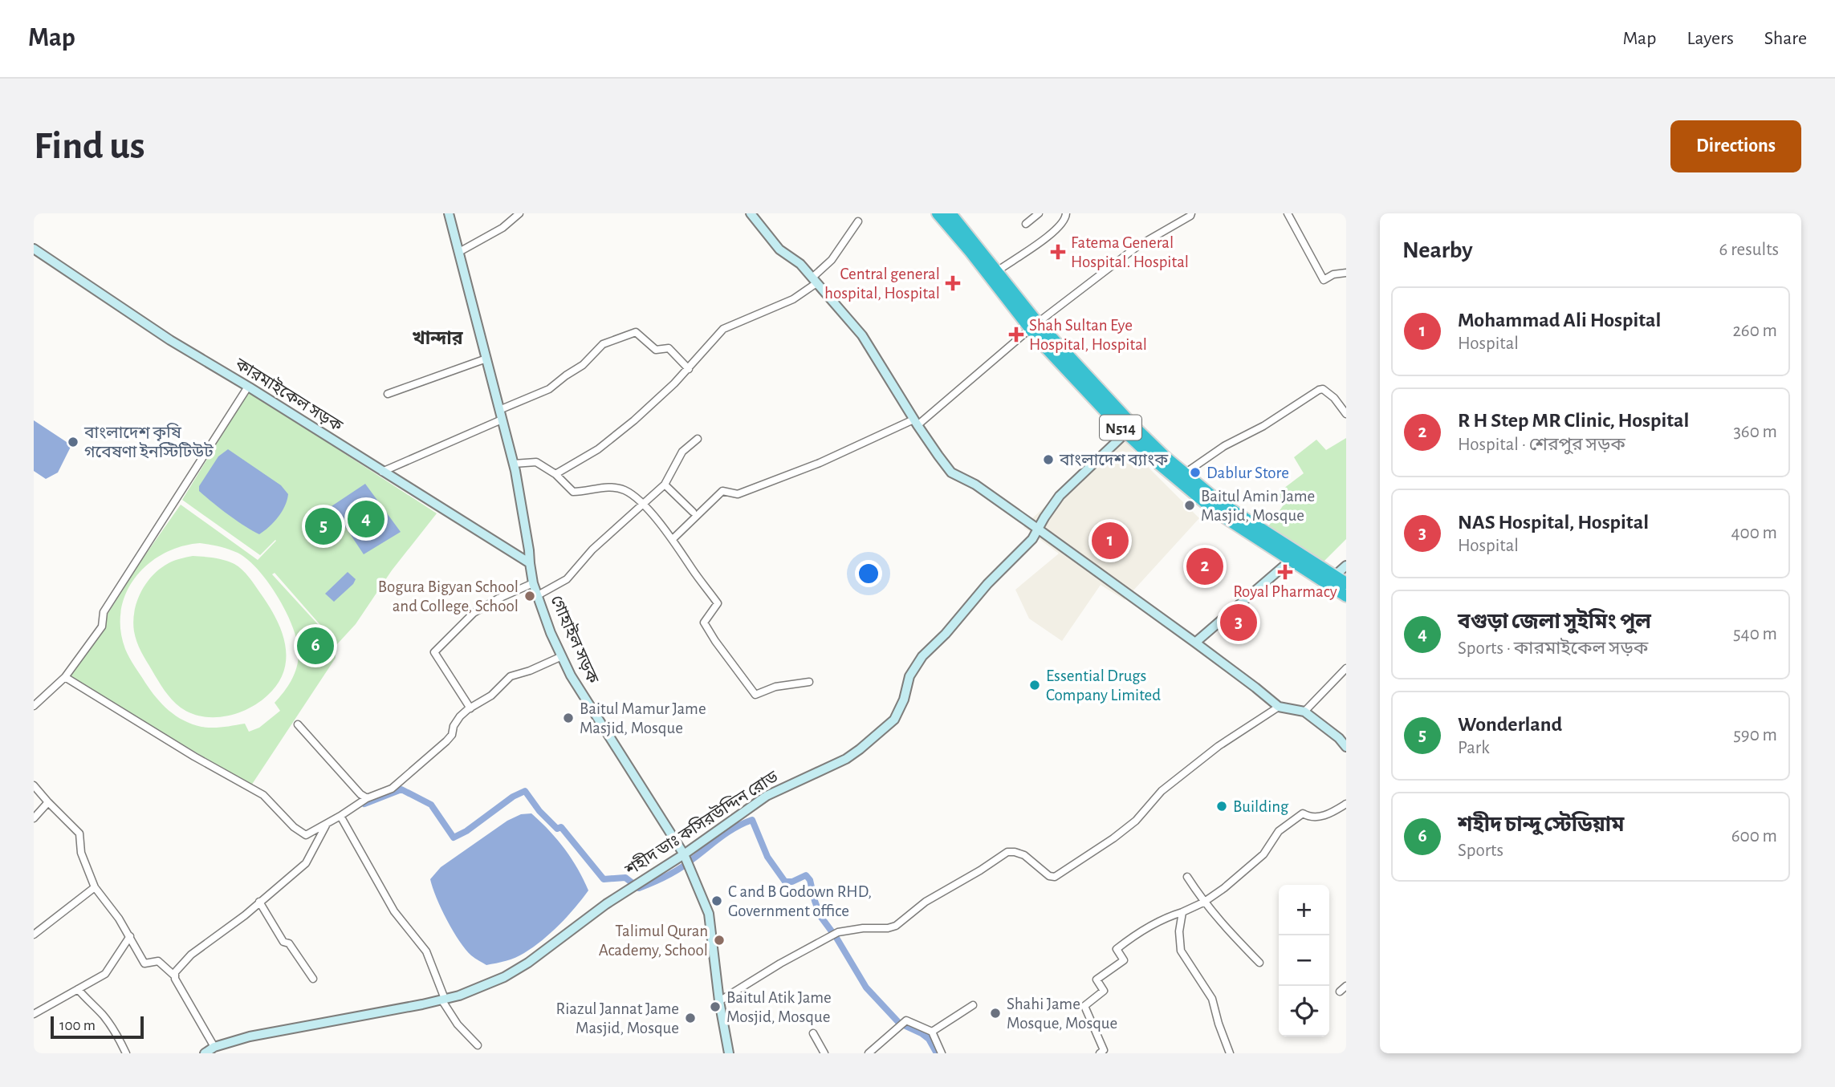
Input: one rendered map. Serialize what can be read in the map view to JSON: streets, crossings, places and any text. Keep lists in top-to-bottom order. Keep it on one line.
{"streets":{"highway":["N514"],"street":["কারমাইকেল সড়ক","গোহাইল সড়ক","শহীদ ডাঃ কসিরউদ্দিন রোড"]},"crossings":[["কারমাইকেল সড়ক","গোহাইল সড়ক"],["N514","শহীদ ডাঃ কসিরউদ্দিন রোড"],["গোহাইল সড়ক","শহীদ ডাঃ কসিরউদ্দিন রোড"]],"districts":["খান্দার"],"places":{"health":["Fatema General Hospital. Hospital","Central general hospital, Hospital","Shah Sultan Eye Hospital, Hospital","Royal Pharmacy"],"other":["বাংলাদেশ কৃষি গবেষণা ইনস্টিটিউট","বাংলাদেশ ব্যাংক","Dablur Store","Baitul Amin Jame Masjid, Mosque","Bogura Bigyan School and College, School","Essential Drugs Company Limited","Baitul Mamur Jame Masjid, Mosque","Building","C and B Godown RHD, Government office","Talimul Quran Academy, School","Baitul Atik Jame Mosjid, Mosque","Shahi Jame Mosque, Mosque","Riazul Jannat Jame Masjid, Mosque"]},"scale_bar":"100 m","page":{"header":"Map","nav":["Map","Layers","Share"],"buttons":"Directions","title":"Find us","heading":["Nearby","6 results"],"list":[{"mark":"1","name":"Mohammad Ali Hospital","note":"Hospital","value":"260 m"},{"mark":"2","name":"R H Step MR Clinic, Hospital","note":"Hospital · শেরপুর সড়ক","value":"360 m"},{"mark":"3","name":"NAS Hospital, Hospital","note":"Hospital","value":"400 m"},{"mark":"4","name":"বগুড়া জেলা সুইমিং পুল","note":"Sports · কারমাইকেল সড়ক","value":"540 m"},{"mark":"5","name":"Wonderland","note":"Park","value":"590 m"},{"mark":"6","name":"শহীদ চান্দু স্টেডিয়াম","note":"Sports","value":"600 m"}],"pins":["4","5","1","2","3","6"],"map_buttons":["+","−"],"scale":"100 m"}}
